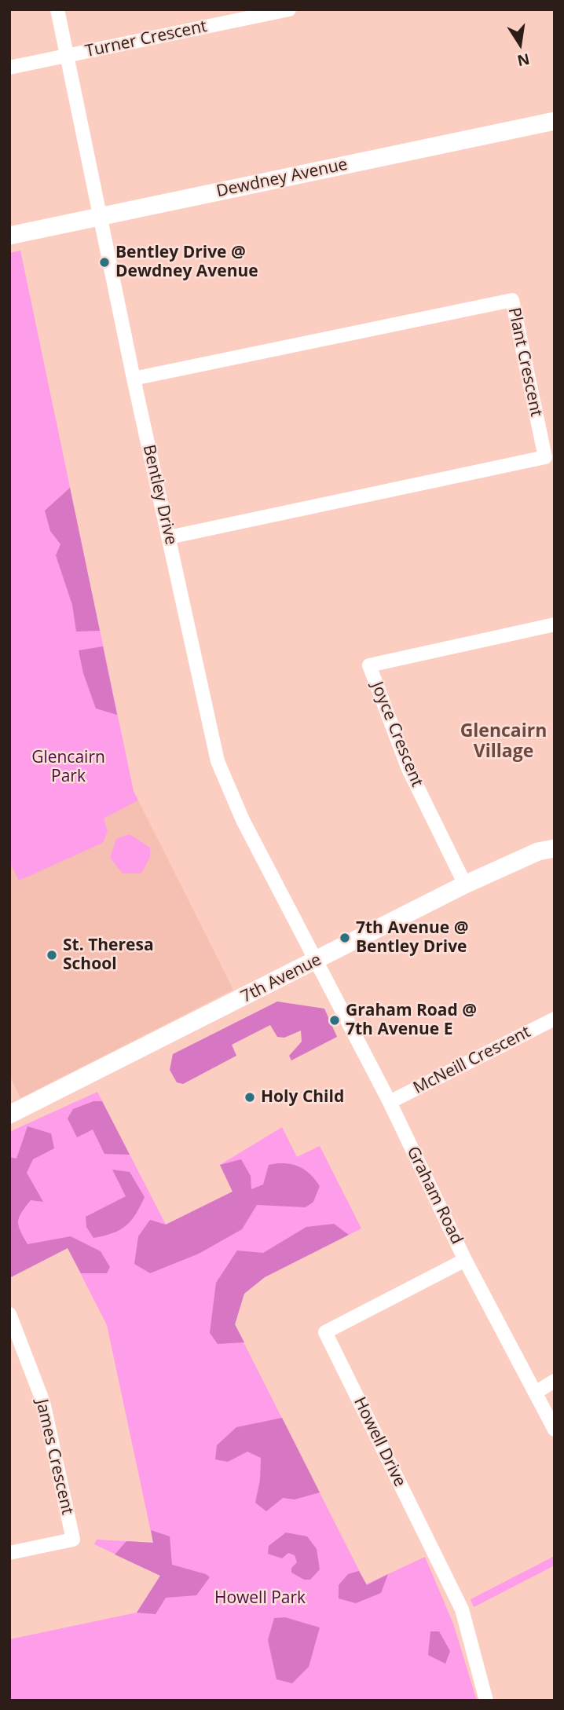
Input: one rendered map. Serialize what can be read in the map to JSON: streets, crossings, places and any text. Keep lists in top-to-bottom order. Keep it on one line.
{"streets":{"street":["Turner Crescent","Dewdney Avenue","Plant Crescent","Bentley Drive","Joyce Crescent","7th Avenue","McNeill Crescent","Graham Road","Howell Drive","James Crescent"]},"crossings":[["Turner Crescent","Bentley Drive"],["Dewdney Avenue","Bentley Drive"],["Plant Crescent","Bentley Drive"],["Bentley Drive","7th Avenue"],["Bentley Drive","Graham Road"],["Joyce Crescent","7th Avenue"],["7th Avenue","Graham Road"],["McNeill Crescent","Graham Road"],["Graham Road","Howell Drive"]],"districts":["Glencairn Village"],"parks":["Glencairn Park","Howell Park"],"places":["Bentley Drive @ Dewdney Avenue","7th Avenue @ Bentley Drive","St. Theresa School","Graham Road @ 7th Avenue E","Holy Child"],"north":"bottom"}
